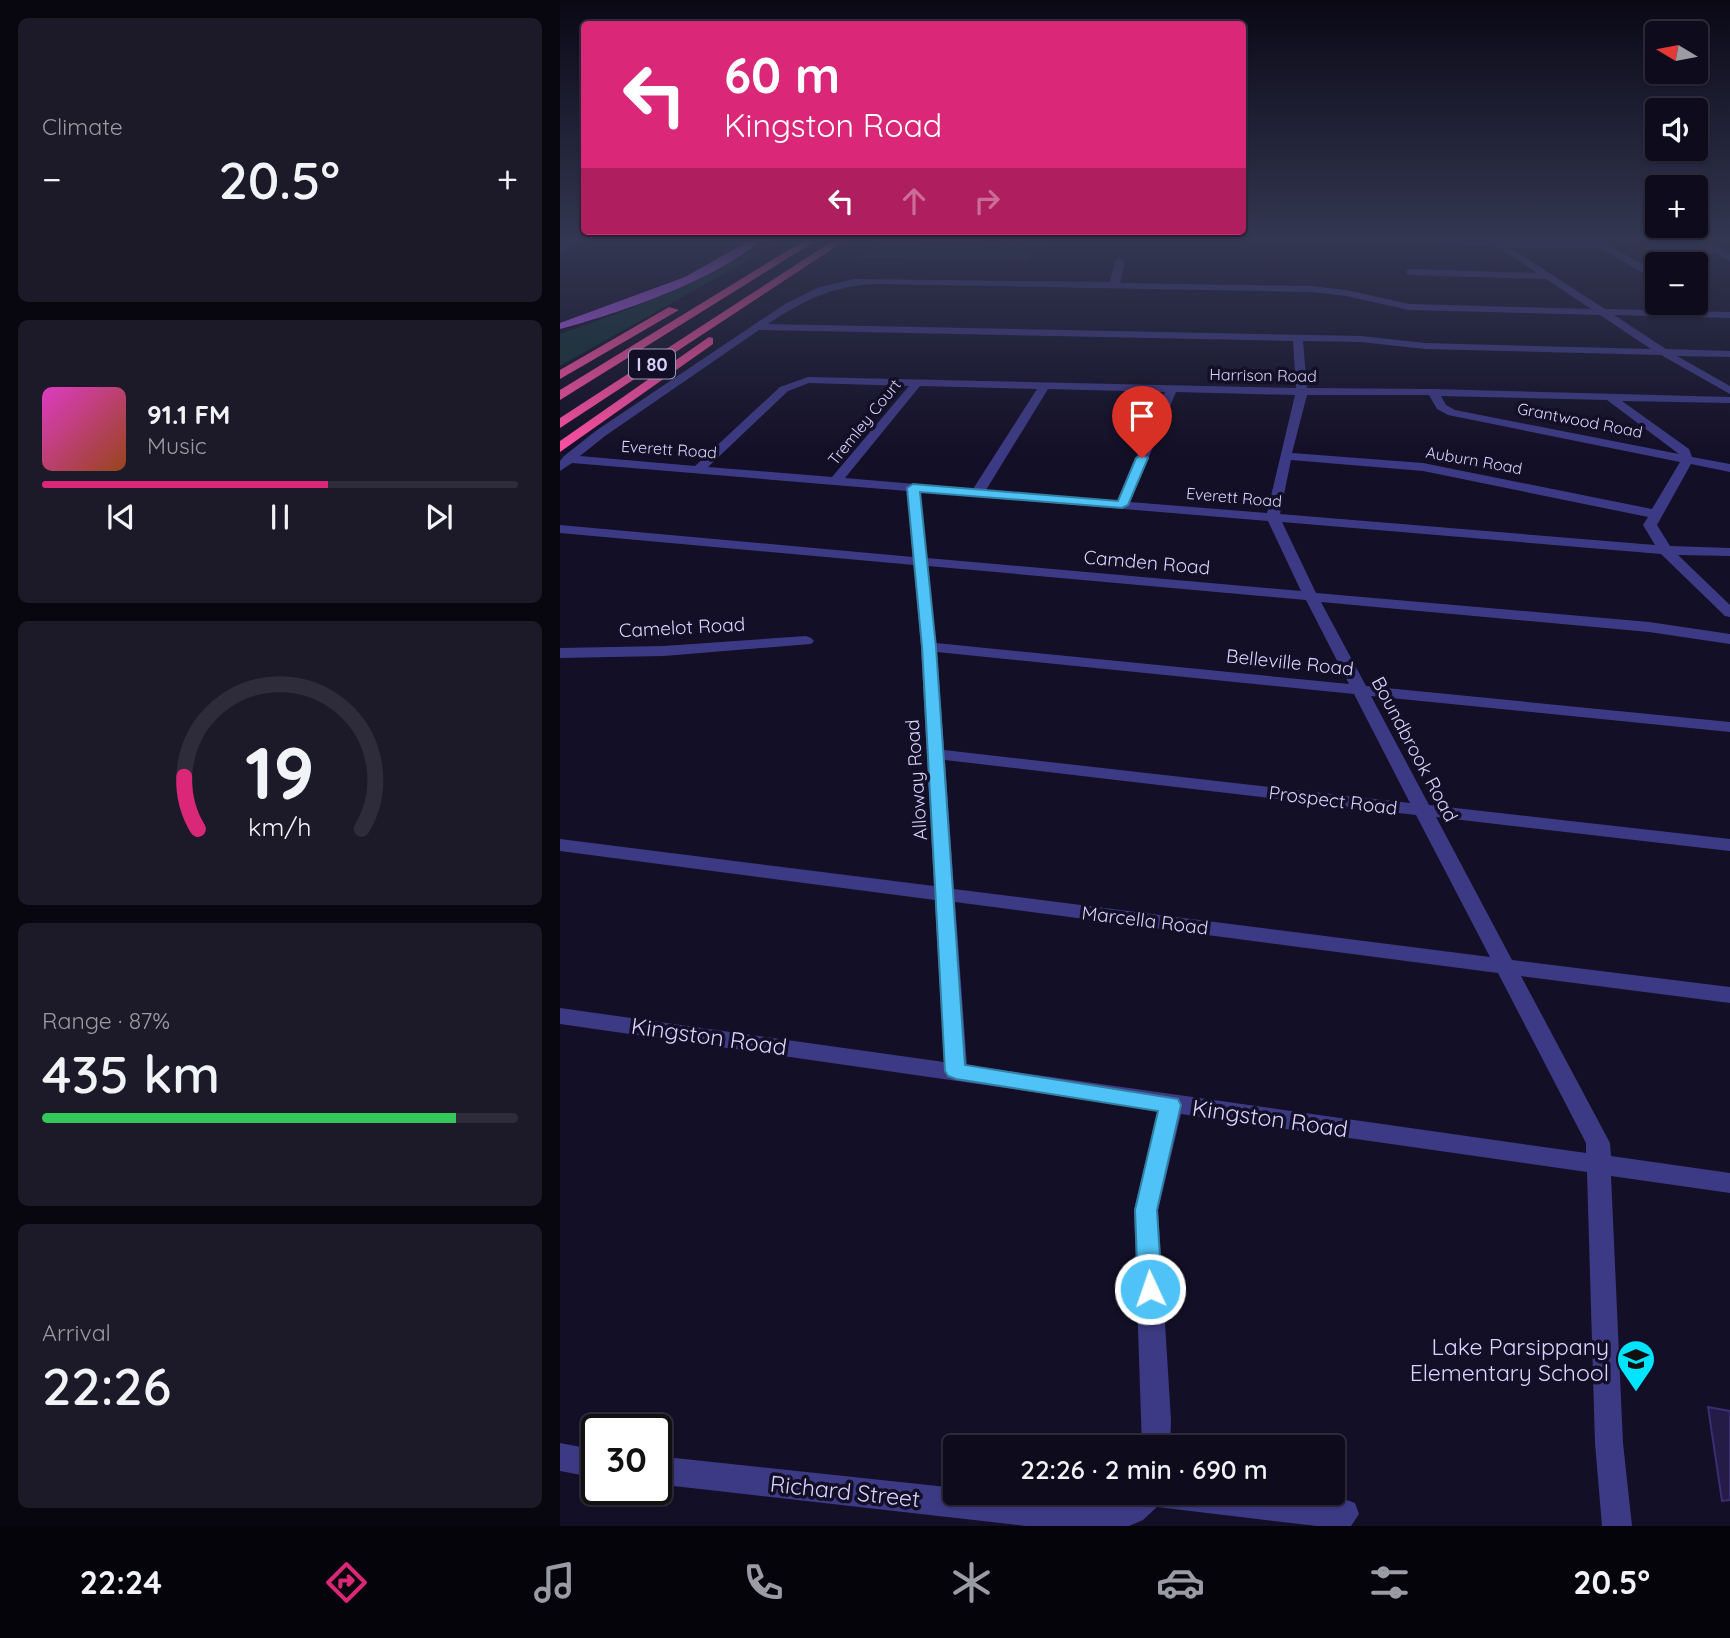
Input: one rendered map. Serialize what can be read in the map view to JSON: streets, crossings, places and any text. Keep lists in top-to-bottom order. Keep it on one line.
{"streets":{"highway":["I 80"],"street":["Harrison Road","Grantwood Road","Tremley Court","Everett Road","Auburn Road","Camden Road","Camelot Road","Belleville Road","Boundbrook Road","Alloway Road","Prospect Road","Marcella Road","Kingston Road","Richard Street"]},"crossings":[["Harrison Road","Grantwood Road"],["Harrison Road","Tremley Court"],["Harrison Road","Everett Road"],["Tremley Court","Everett Road"],["Everett Road","Boundbrook Road"],["Everett Road","Alloway Road"],["Camden Road","Boundbrook Road"],["Camden Road","Alloway Road"],["Belleville Road","Boundbrook Road"],["Belleville Road","Alloway Road"],["Boundbrook Road","Prospect Road"],["Boundbrook Road","Marcella Road"],["Boundbrook Road","Kingston Road"],["Alloway Road","Prospect Road"],["Alloway Road","Marcella Road"],["Alloway Road","Kingston Road"]],"places":{"school or university":["Lake Parsippany Elementary School"]},"north":"left","page":{"tile":["Climate",["Range · 87%","435 km"],["Arrival","22:26"]],"map_buttons":["+","−"],"turn":["60 m","Kingston Road"],"heat":["−","20.5°","+"],"song":["91.1 FM","Music"],"limit":"30","trip":"22:26 · 2 min · 690 m","tabs":["22:24","20.5°"],"gauge":["19","km/h"]}}
